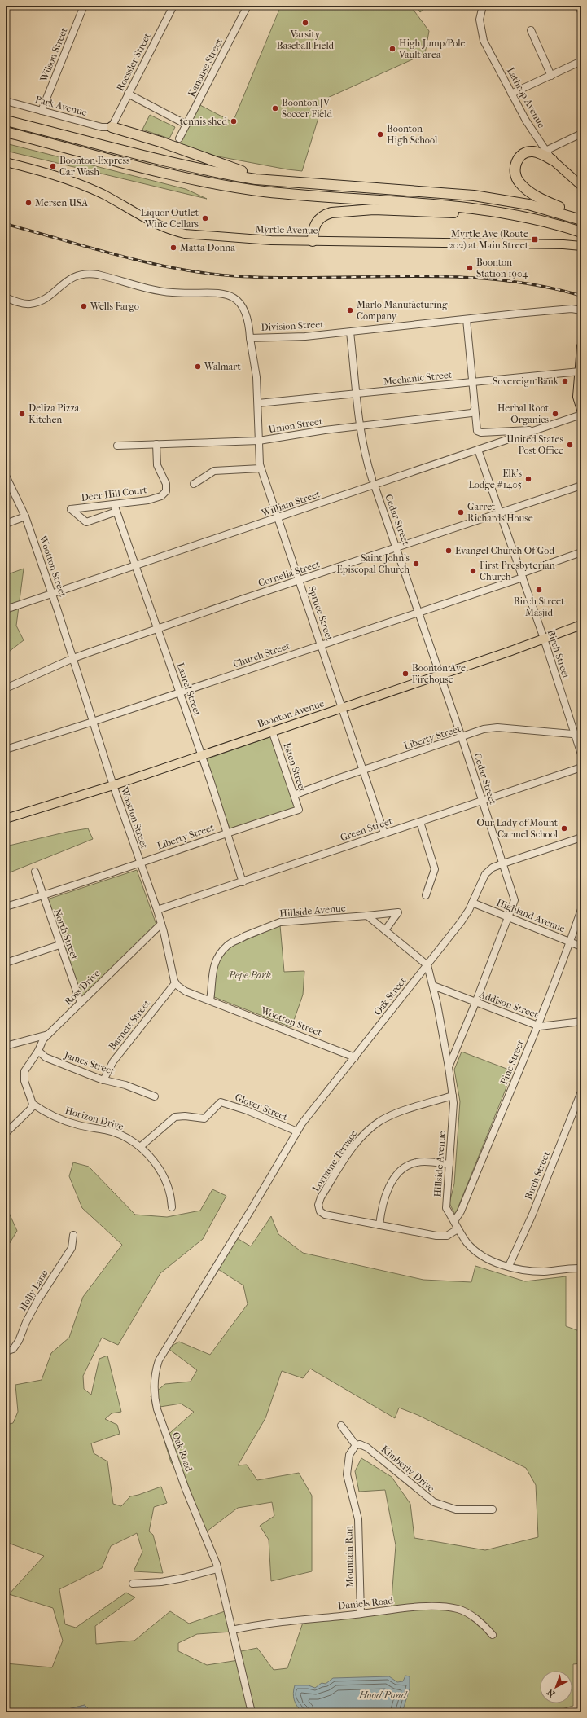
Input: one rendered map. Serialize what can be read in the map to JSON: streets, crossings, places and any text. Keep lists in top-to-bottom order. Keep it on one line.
{"streets":{"main road":["Lathrop Avenue","Myrtle Avenue","Boonton Avenue"],"street":["Wilson Street","Roessler Street","Kanouse Street","Park Avenue","Division Street","Mechanic Street","Union Street","Deer Hill Court","William Street","Cedar Street","Wootton Street","Cornelia Street","Spruce Street","Birch Street","Church Street","Laurel Street","Liberty Street","Esten Street","Green Street","Hillside Avenue","Highland Avenue","North Street","Ross Drive","Oak Street","Addison Street","Barnett Street","Pine Street","James Street","Glover Street","Horizon Drive","Lorraine Terrace","Holly Lane","Oak Road","Kimberly Drive","Mountain Run","Daniels Road"]},"crossings":[["Wilson Street","Park Avenue"],["Roessler Street","Park Avenue"],["Division Street","Spruce Street"],["Mechanic Street","Spruce Street"],["Union Street","Deer Hill Court"],["Union Street","Spruce Street"],["Deer Hill Court","Laurel Street"],["William Street","Cedar Street"],["William Street","Wootton Street"],["William Street","Spruce Street"],["William Street","Birch Street"],["William Street","Laurel Street"],["Cedar Street","Cornelia Street"],["Cedar Street","Church Street"],["Cedar Street","Boonton Avenue"],["Cedar Street","Liberty Street"],["Cedar Street","Green Street"],["Cedar Street","Highland Avenue"],["Cedar Street","Oak Street"],["Cedar Street","Addison Street"],["Wootton Street","Cornelia Street"],["Wootton Street","Church Street"],["Wootton Street","Boonton Avenue"],["Wootton Street","Liberty Street"],["Wootton Street","Green Street"],["Wootton Street","Hillside Avenue"],["Wootton Street","Ross Drive"],["Wootton Street","Oak Street"],["Wootton Street","Barnett Street"],["Cornelia Street","Spruce Street"],["Cornelia Street","Birch Street"],["Cornelia Street","Laurel Street"],["Spruce Street","Church Street"],["Spruce Street","Boonton Avenue"],["Spruce Street","Liberty Street"],["Spruce Street","Green Street"],["Birch Street","Church Street"],["Birch Street","Boonton Avenue"],["Birch Street","Liberty Street"],["Birch Street","Hillside Avenue"],["Church Street","Laurel Street"],["Laurel Street","Boonton Avenue"],["Laurel Street","Liberty Street"],["Laurel Street","Green Street"],["Boonton Avenue","Esten Street"],["Liberty Street","Esten Street"],["Liberty Street","North Street"],["Hillside Avenue","Pine Street"],["Hillside Avenue","Lorraine Terrace"],["Highland Avenue","Oak Street"],["Highland Avenue","Pine Street"],["North Street","Ross Drive"],["Oak Street","Glover Street"],["Oak Street","Oak Road"],["Addison Street","Pine Street"],["Barnett Street","James Street"],["Glover Street","Horizon Drive"],["Oak Road","Daniels Road"],["Kimberly Drive","Mountain Run"],["Mountain Run","Daniels Road"]],"water":["Hood Pond"],"parks":["Pepe Park"],"places":{"other":["Varsity Baseball Field","High Jump/Pole Vault area","Boonton JV Soccer Field","tennis shed","Boonton High School","Boonton Express Car Wash","Mersen USA","Liquor Outlet Wine Cellars","Matta Donna","Boonton Station 1904","Wells Fargo","Marlo Manufacturing Company","Walmart","Sovereign Bank","Deliza Pizza Kitchen","Herbal Root Organics","United States Post Office","Elk's Lodge #1405","Garret Richards House","Evangel Church Of God","Saint John's Episcopal Church","First Presbyterian Church","Birch Street Masjid","Boonton Ave Firehouse","Our Lady of Mount Carmel School"],"transit":["Myrtle Ave (Route 202) at Main Street"]},"north":"bottom left"}
